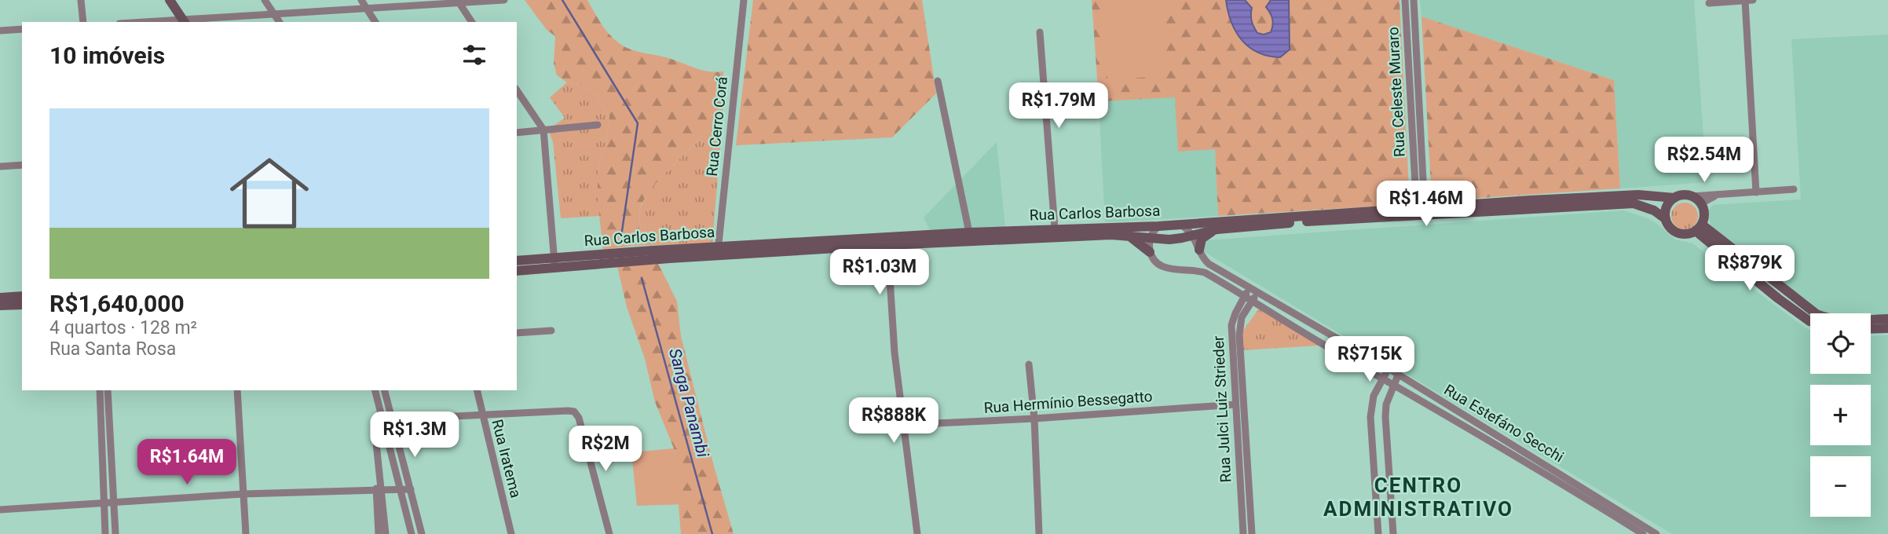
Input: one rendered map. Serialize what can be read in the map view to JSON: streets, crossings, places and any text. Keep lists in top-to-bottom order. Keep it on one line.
{"streets":{"street":["Rua Celeste Muraro","Rua Cerro Corá","Rua Carlos Barbosa","Rua Hermínio Bessegatto","Rua Julci Luiz Strieder","Rua Estefáno Secchi","Rua Iratema"]},"crossings":[["Rua Celeste Muraro","Rua Carlos Barbosa"],["Rua Cerro Corá","Rua Carlos Barbosa"],["Rua Carlos Barbosa","Rua Estefáno Secchi"],["Rua Hermínio Bessegatto","Rua Julci Luiz Strieder"],["Rua Julci Luiz Strieder","Rua Estefáno Secchi"]],"districts":["CENTRO ADMINISTRATIVO"],"water":["Sanga Panambi"],"page":{"heading":"10 imóveis","price":["R$1.79M","R$2.54M","R$1.46M","R$879K","R$1.03M","R$715K","R$888K","R$1.3M","R$2M","R$1.64M"],"list":[{"name":"R$1,640,000","note":"4 quartos · 128 m² · Rua Santa Rosa"}],"map_buttons":["+","−"]}}
